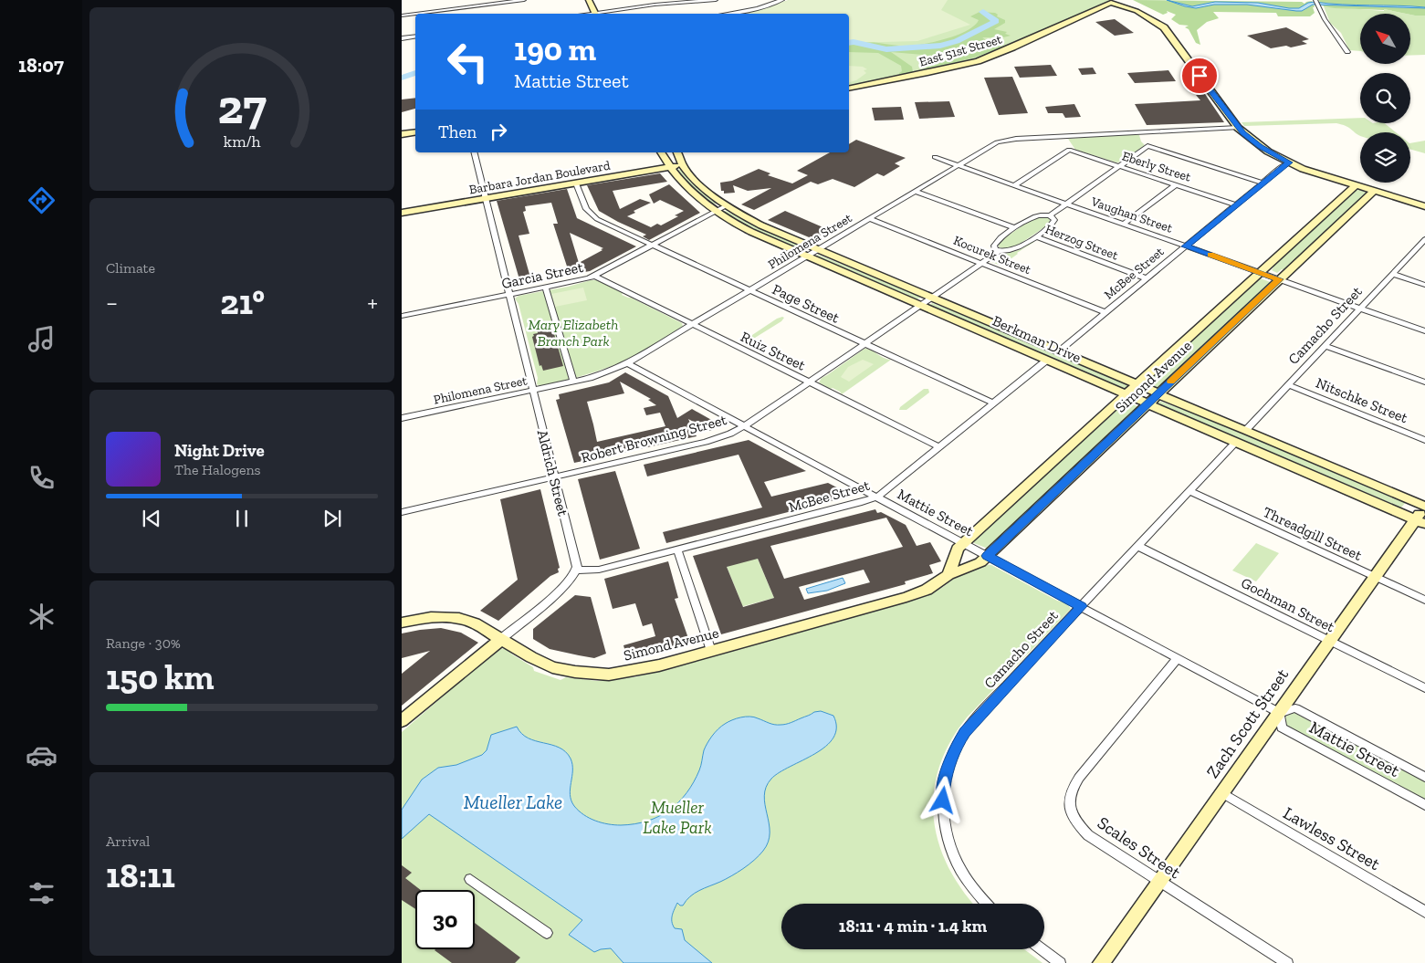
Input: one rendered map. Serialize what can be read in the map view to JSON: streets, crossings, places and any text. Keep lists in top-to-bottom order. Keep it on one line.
{"streets":{"street":["East 51st Street","Eberly Street","Barbara Jordan Boulevard","Vaughan Street","Philomena Street","Herzog Street","Kocurek Street","McBee Street","Garcia Street","Page Street","Camacho Street","Berkman Drive","Ruiz Street","Simond Avenue","Nitschke Street","Robert Browning Street","Aldrich Street","Mattie Street","Threadgill Street","Gochman Street","Zach Scott Street","Lawless Street","Scales Street"]},"crossings":[["Eberly Street","McBee Street"],["Eberly Street","Robert Browning Street"],["Barbara Jordan Boulevard","Page Street"],["Barbara Jordan Boulevard","Berkman Drive"],["Barbara Jordan Boulevard","Aldrich Street"],["Vaughan Street","Philomena Street"],["Vaughan Street","McBee Street"],["Vaughan Street","Camacho Street"],["Vaughan Street","Simond Avenue"],["Vaughan Street","Robert Browning Street"],["Philomena Street","Kocurek Street"],["Philomena Street","Page Street"],["Philomena Street","Berkman Drive"],["Philomena Street","Ruiz Street"],["Philomena Street","Aldrich Street"],["Philomena Street","Mattie Street"],["Herzog Street","McBee Street"],["Herzog Street","Robert Browning Street"],["Kocurek Street","McBee Street"],["Kocurek Street","Robert Browning Street"],["McBee Street","Page Street"],["McBee Street","Berkman Drive"],["McBee Street","Ruiz Street"],["McBee Street","Aldrich Street"],["McBee Street","Mattie Street"],["Garcia Street","Page Street"],["Garcia Street","Berkman Drive"],["Garcia Street","Ruiz Street"],["Garcia Street","Aldrich Street"],["Page Street","Robert Browning Street"],["Camacho Street","Berkman Drive"],["Camacho Street","Nitschke Street"],["Camacho Street","Mattie Street"],["Camacho Street","Threadgill Street"],["Camacho Street","Gochman Street"],["Berkman Drive","Simond Avenue"],["Berkman Drive","Robert Browning Street"],["Berkman Drive","Zach Scott Street"],["Ruiz Street","Robert Browning Street"],["Simond Avenue","Mattie Street"],["Robert Browning Street","Aldrich Street"],["Robert Browning Street","Mattie Street"],["Mattie Street","Zach Scott Street"],["Mattie Street","Scales Street"],["Threadgill Street","Zach Scott Street"],["Gochman Street","Zach Scott Street"],["Zach Scott Street","Lawless Street"],["Zach Scott Street","Scales Street"]],"water":["Mueller Lake"],"parks":["Mary Elizabeth Branch Park","Mueller Lake Park"],"north":"top left","page":{"tabs":"18:07","turn":["190 m","Mattie Street"],"then":"Then","tile":["Climate",["Range · 30%","150 km"],["Arrival","18:11"]],"heat":["−","21°","+"],"song":["Night Drive","The Halogens"],"limit":"30","trip":"18:11 · 4 min · 1.4 km","gauge":["27","km/h"]}}
